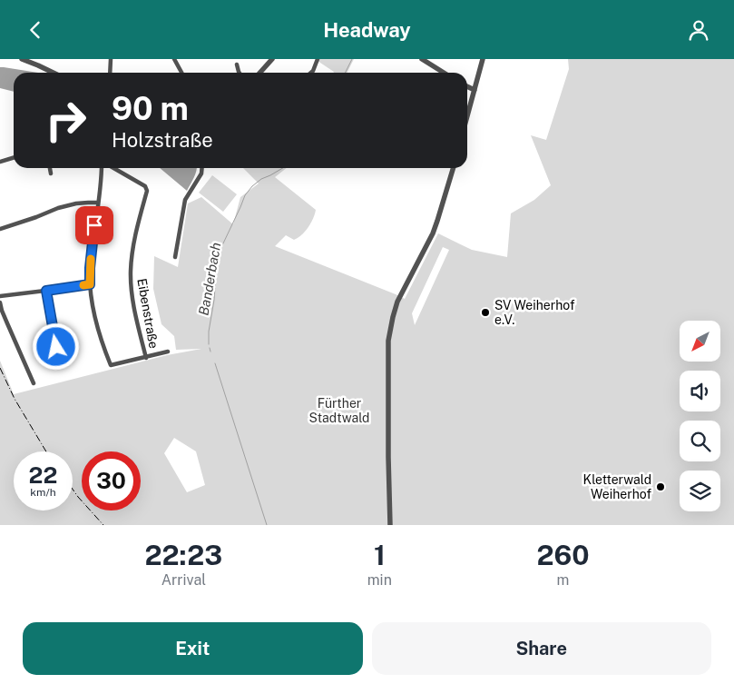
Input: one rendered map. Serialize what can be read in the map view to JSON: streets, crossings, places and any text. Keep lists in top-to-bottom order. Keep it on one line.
{"streets":{"street":["Eibenstraße"]},"water":["Banderbach"],"parks":["Fürther Stadtwald"],"places":["SV Weiherhof e.V.","Kletterwald Weiherhof"],"north":"bottom left","page":{"header":"Headway","turn":["90 m","Holzstraße"],"speed":"22 km/h","limit":"30","eta":["22:23","Arrival","1","min","260","m"],"buttons":["Exit","Share"]}}
